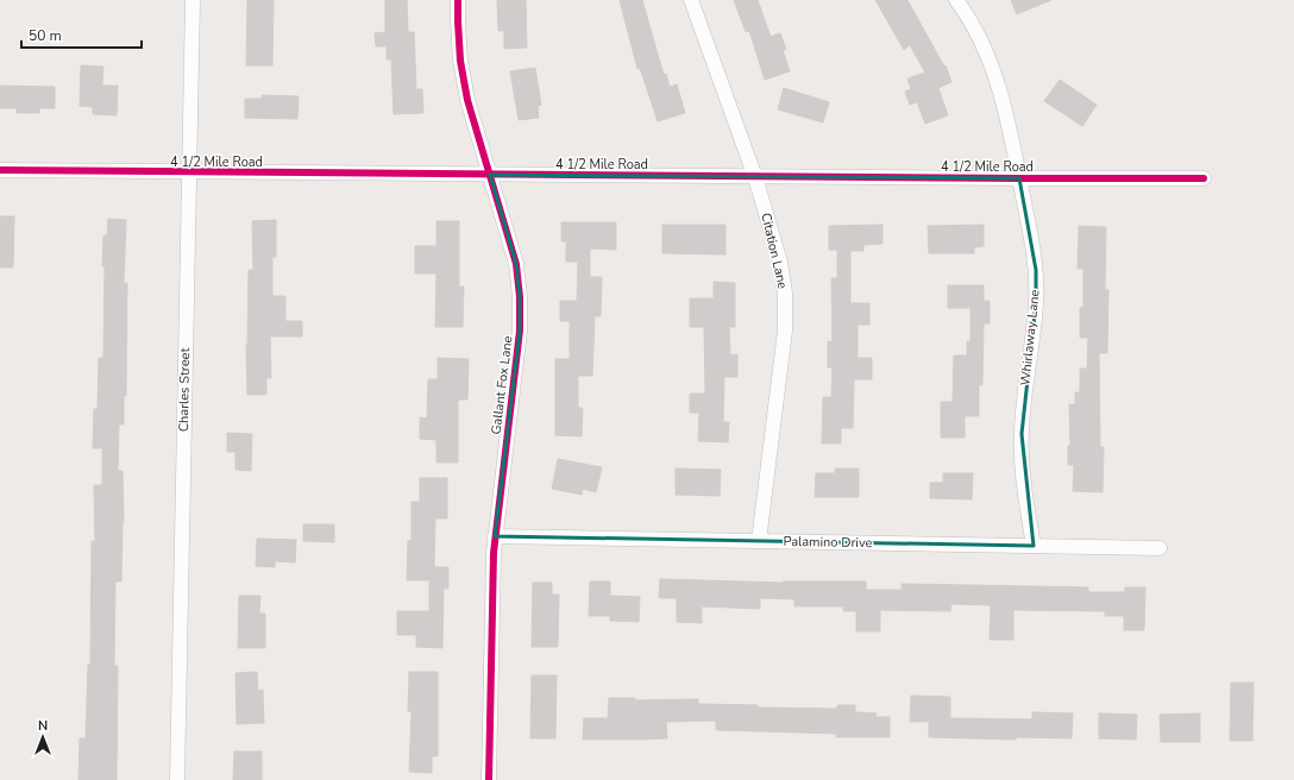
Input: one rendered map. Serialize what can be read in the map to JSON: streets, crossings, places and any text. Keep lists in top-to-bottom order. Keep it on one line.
{"streets":{"street":["4 1/2 Mile Road","Citation Lane","Whirlaway Lane","Gallant Fox Lane","Charles Street","Palamino Drive"]},"crossings":[["4 1/2 Mile Road","Citation Lane"],["4 1/2 Mile Road","Whirlaway Lane"],["4 1/2 Mile Road","Gallant Fox Lane"],["4 1/2 Mile Road","Charles Street"],["Citation Lane","Palamino Drive"],["Whirlaway Lane","Palamino Drive"],["Gallant Fox Lane","Palamino Drive"]],"scale_bar":"50 m","north":"top"}
